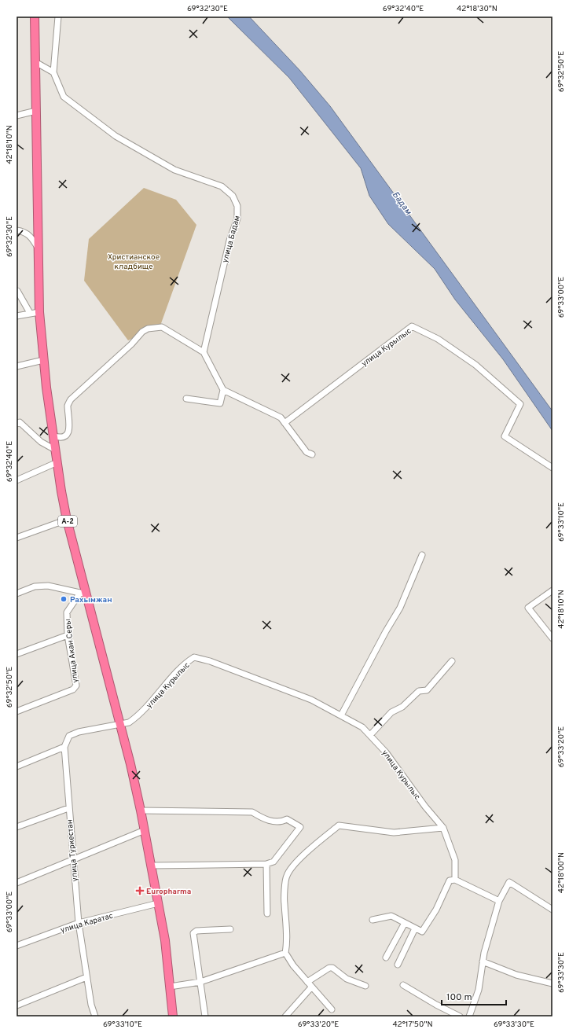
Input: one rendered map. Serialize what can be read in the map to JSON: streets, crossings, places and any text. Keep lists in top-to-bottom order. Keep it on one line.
{"streets":{"highway":["A-2"],"street":["улица Бадам","улица Курылыс","улица Акан Серы","улица Туркестан","улица Каратас"]},"crossings":[["улица Курылыс","A-2"],["A-2","улица Акан Серы"],["A-2","улица Каратас"],["улица Туркестан","улица Каратас"]],"water":["Бадам"],"parks":["Христианское кладбище"],"places":{"other":["Рахымжан"],"health":["Europharma"]},"scale_bar":"100 m","coordinates":["69°32'30\"E","69°32'40\"E","42°18'30\"N","69°32'50\"E","42°18'10\"N","69°33'00\"E","69°33'10\"E","69°33'20\"E","42°18'00\"N","69°33'30\"E","42°17'50\"N"]}
